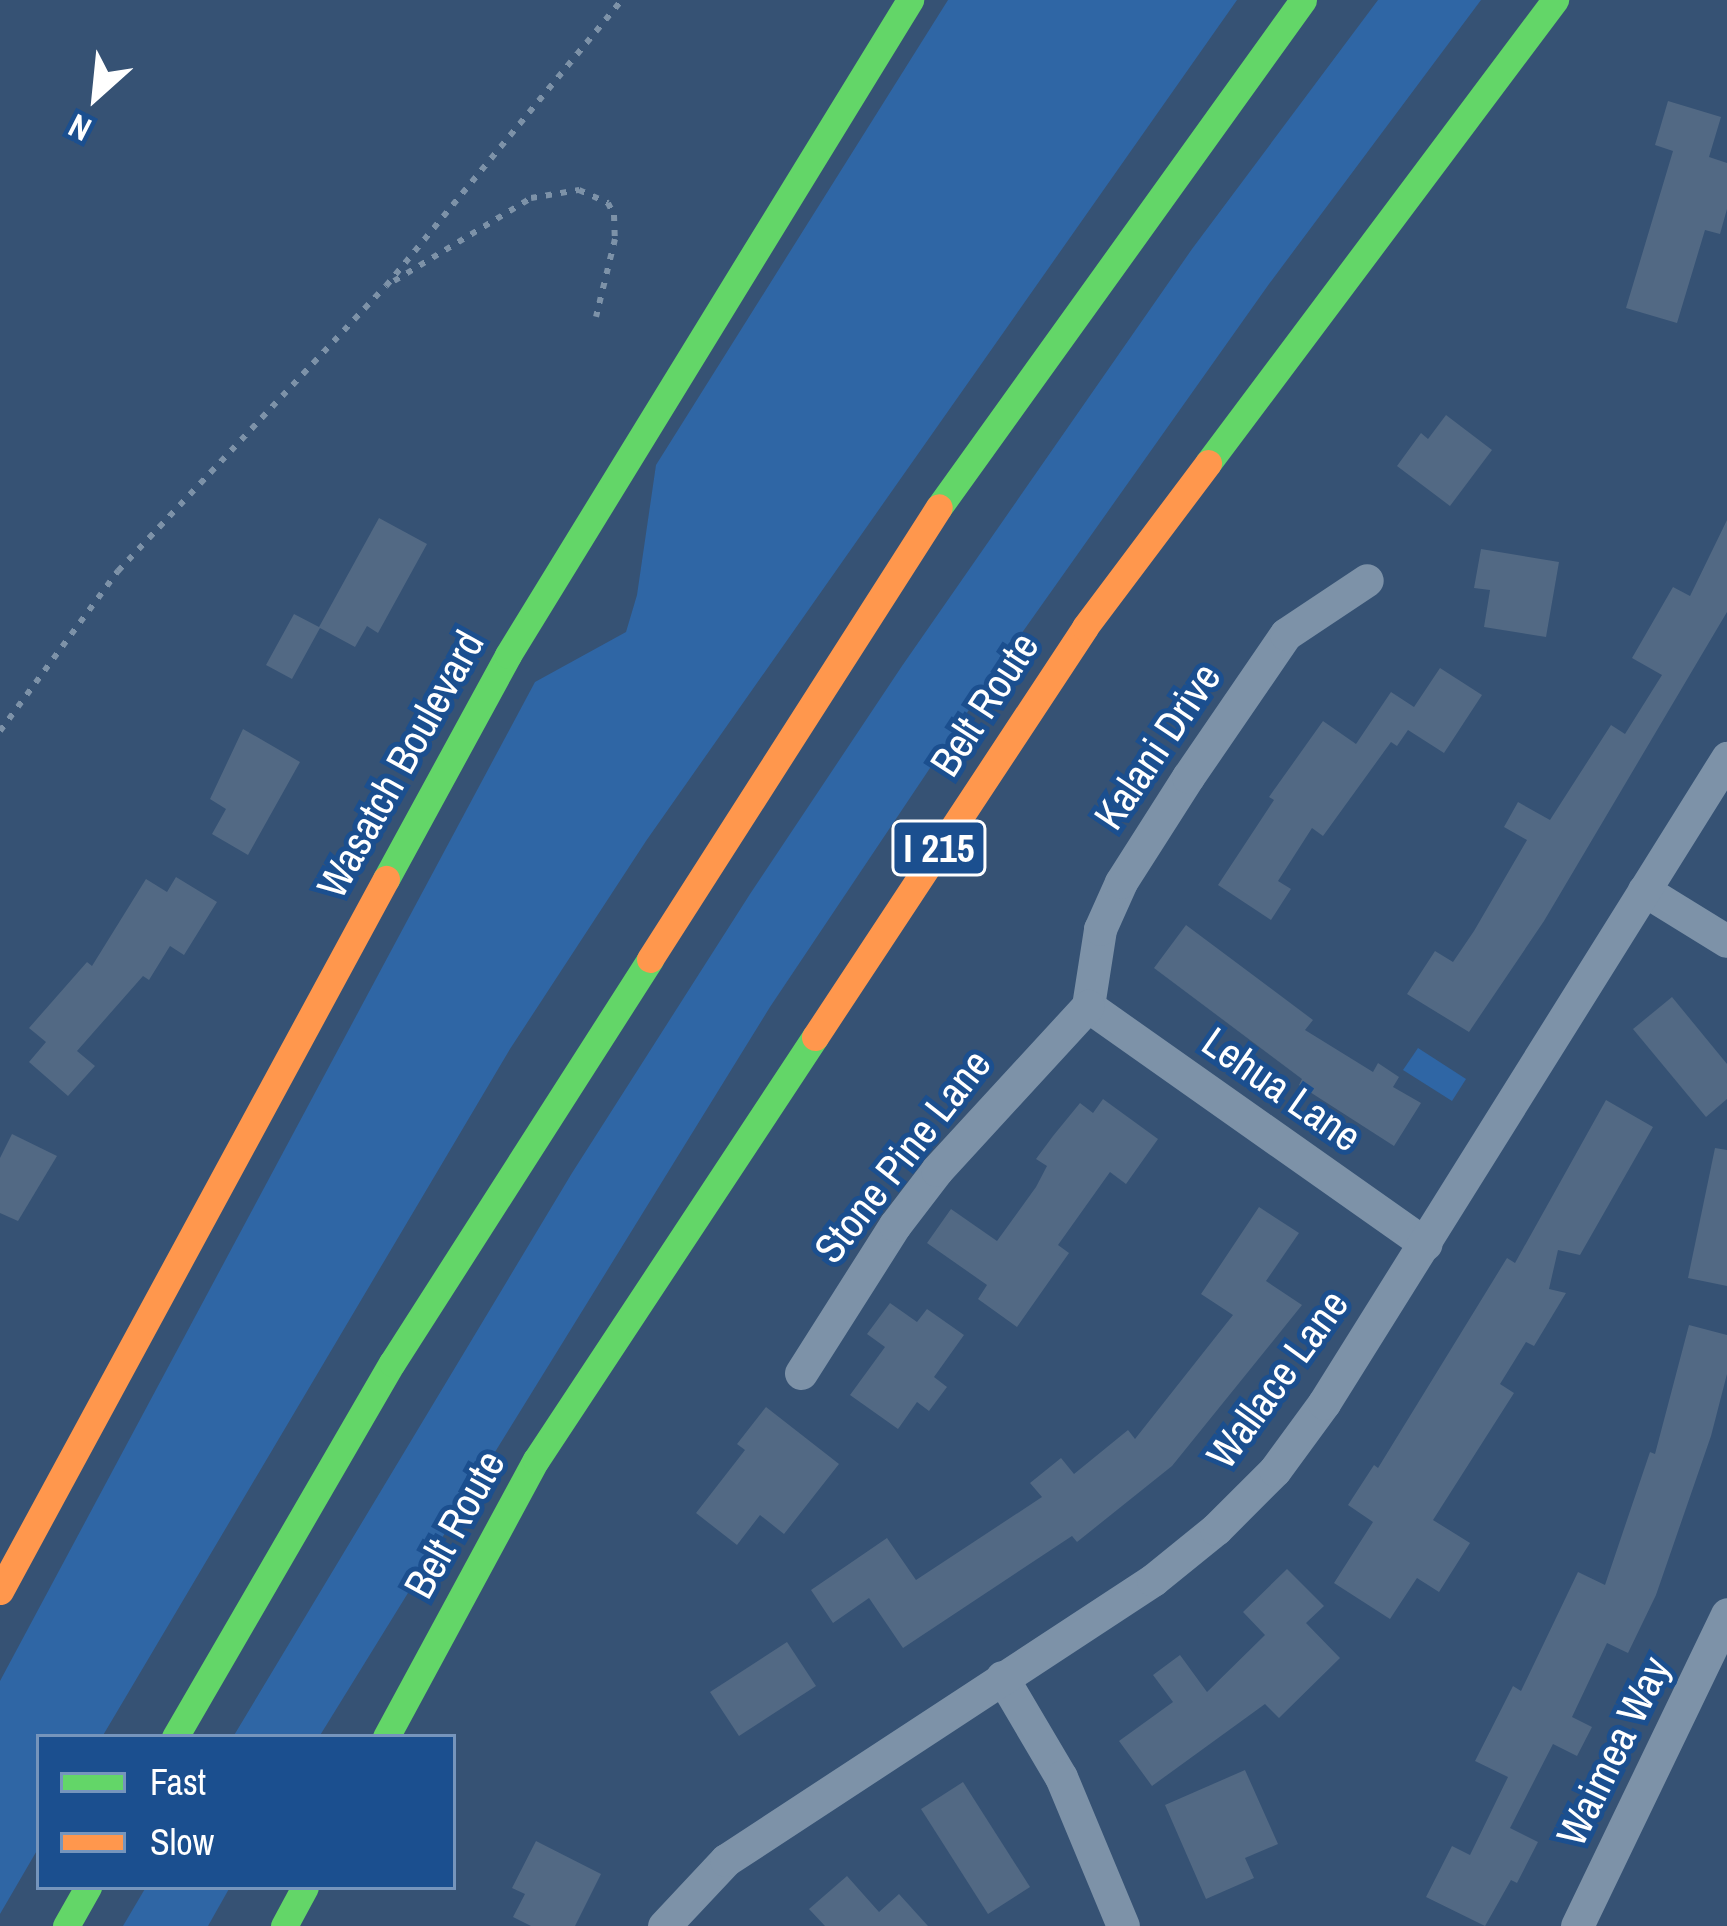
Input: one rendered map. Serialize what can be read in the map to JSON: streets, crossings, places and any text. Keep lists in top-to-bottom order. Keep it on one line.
{"streets":{"main road":["Belt Route","Wasatch Boulevard","I 215"],"street":["Kalani Drive","Lehua Lane","Stone Pine Lane","Wallace Lane","Waimea Way"]},"crossings":[["Kalani Drive","Lehua Lane"],["Kalani Drive","Stone Pine Lane"],["Lehua Lane","Stone Pine Lane"],["Lehua Lane","Wallace Lane"]],"legend":["Fast","Slow"],"north":"bottom left"}
